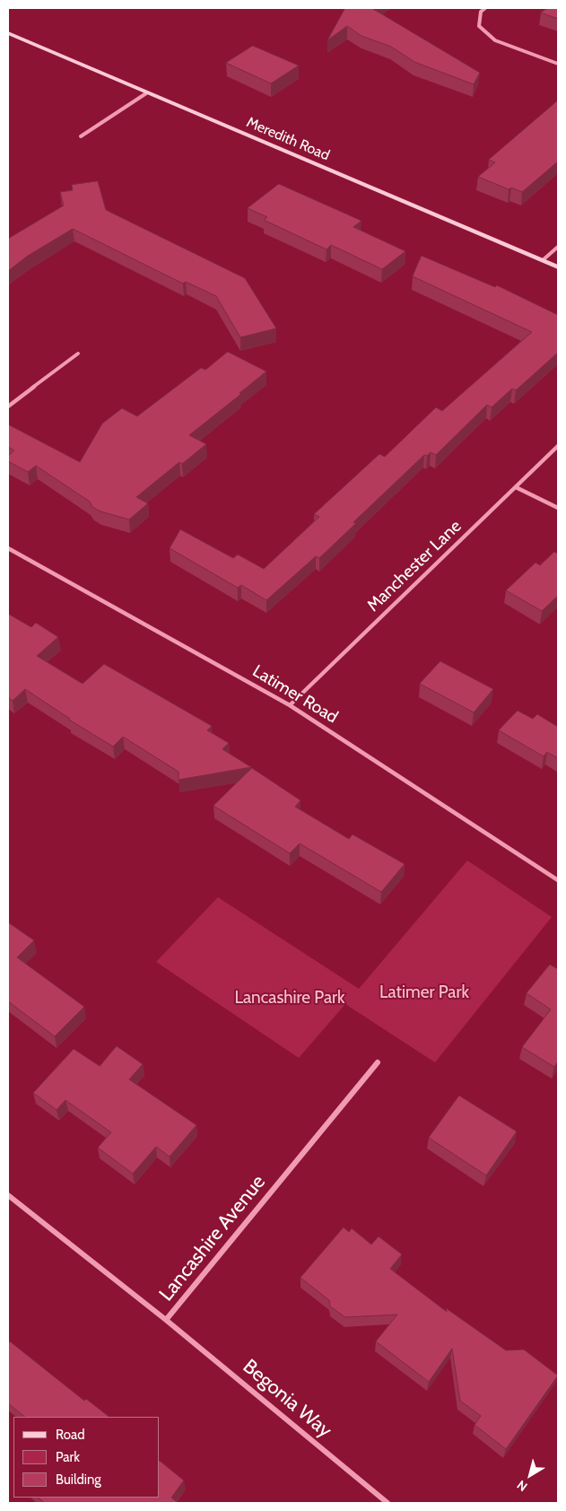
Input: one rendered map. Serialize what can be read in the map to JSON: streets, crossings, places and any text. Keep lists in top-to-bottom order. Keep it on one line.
{"streets":{"street":["Meredith Road","Manchester Lane","Latimer Road","Lancashire Avenue","Begonia Way"]},"crossings":[["Manchester Lane","Latimer Road"],["Lancashire Avenue","Begonia Way"]],"parks":["Latimer Park","Lancashire Park"],"legend":["Road","Park","Building"],"north":"bottom left"}
